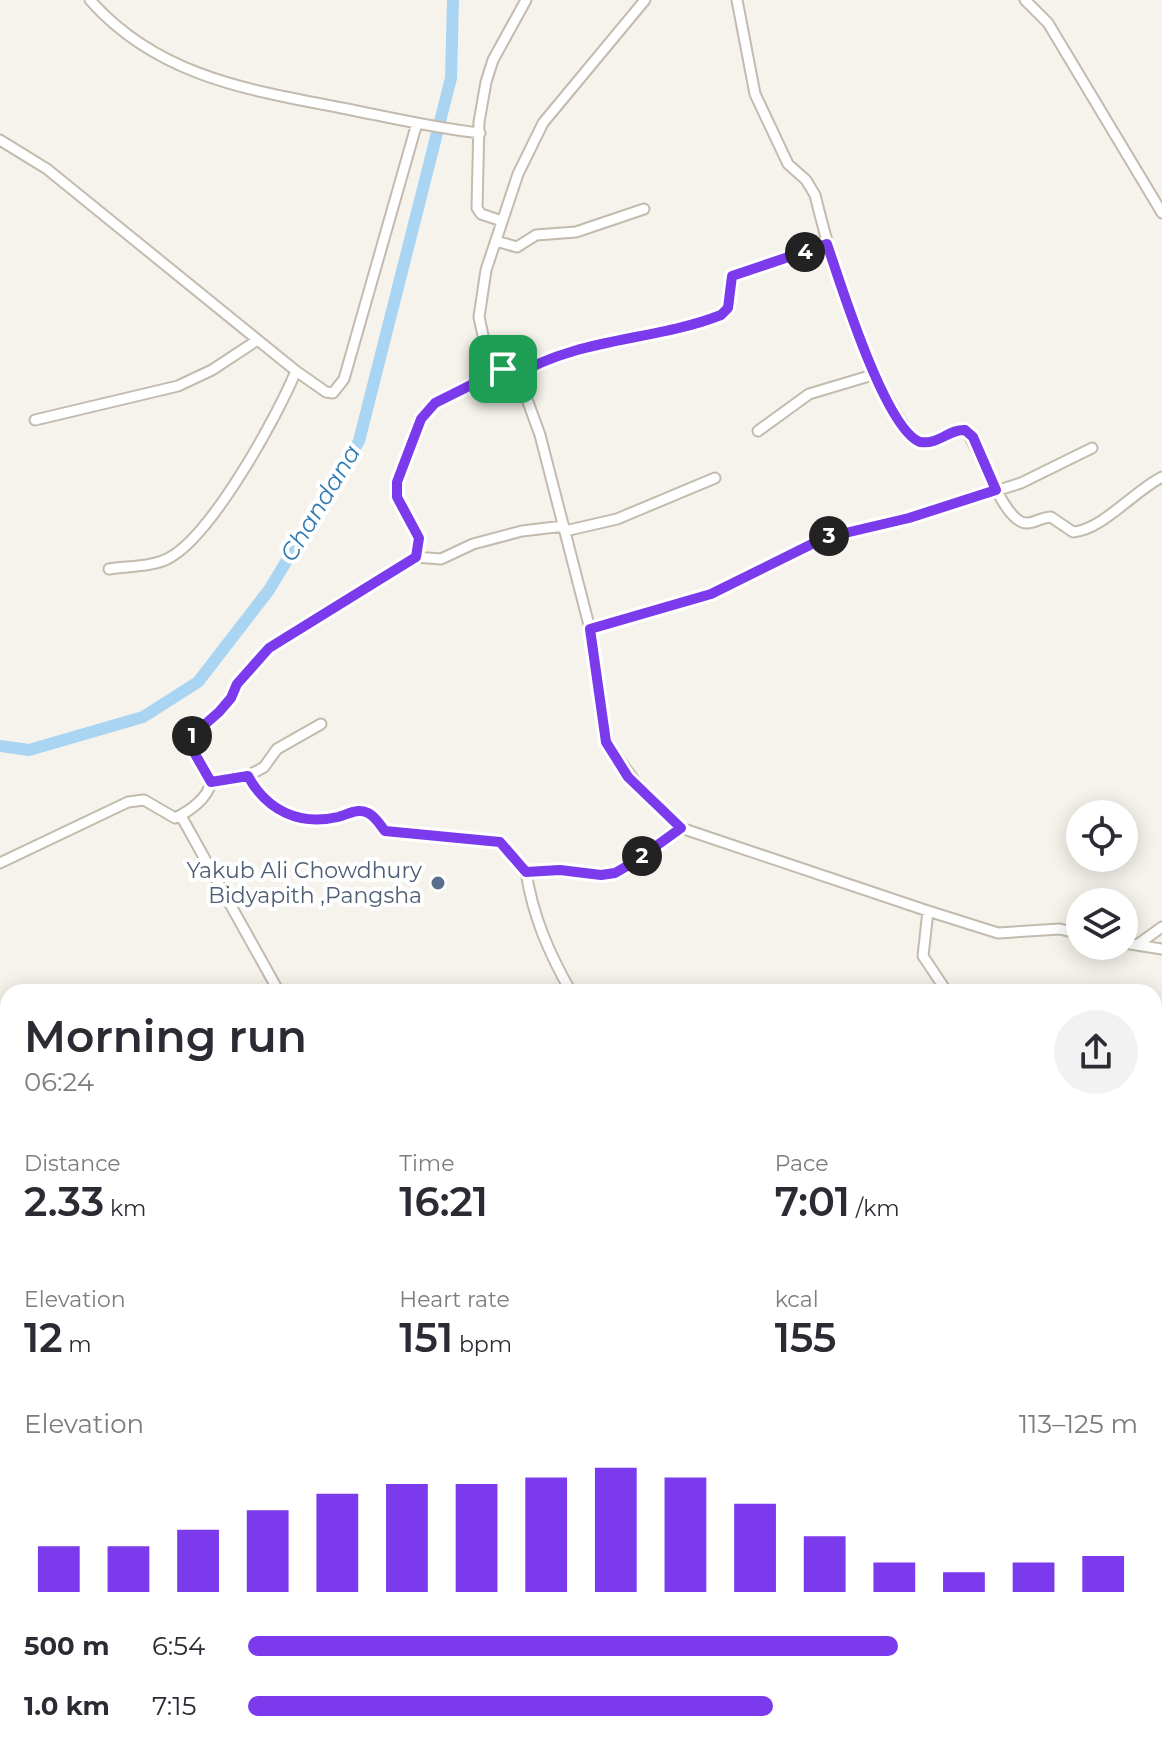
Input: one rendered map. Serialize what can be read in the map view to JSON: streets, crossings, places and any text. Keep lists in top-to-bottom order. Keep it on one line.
{"water":["Chandana"],"places":["Yakub Ali Chowdhury Bidyapith ,Pangsha"],"page":{"pins":["4","3","1","2"],"heading":["Morning run","06:24"],"stats":[["Distance","2.33 km"],["Time","16:21"],["Pace","7:01 /km"],["Elevation","12 m"],["Heart rate","151 bpm"],["kcal","155"]],"chart":["Elevation","113–125 m"],"list":[{"name":"500 m","note":"6:54"},{"name":"1.0 km","note":"7:15"}]}}
